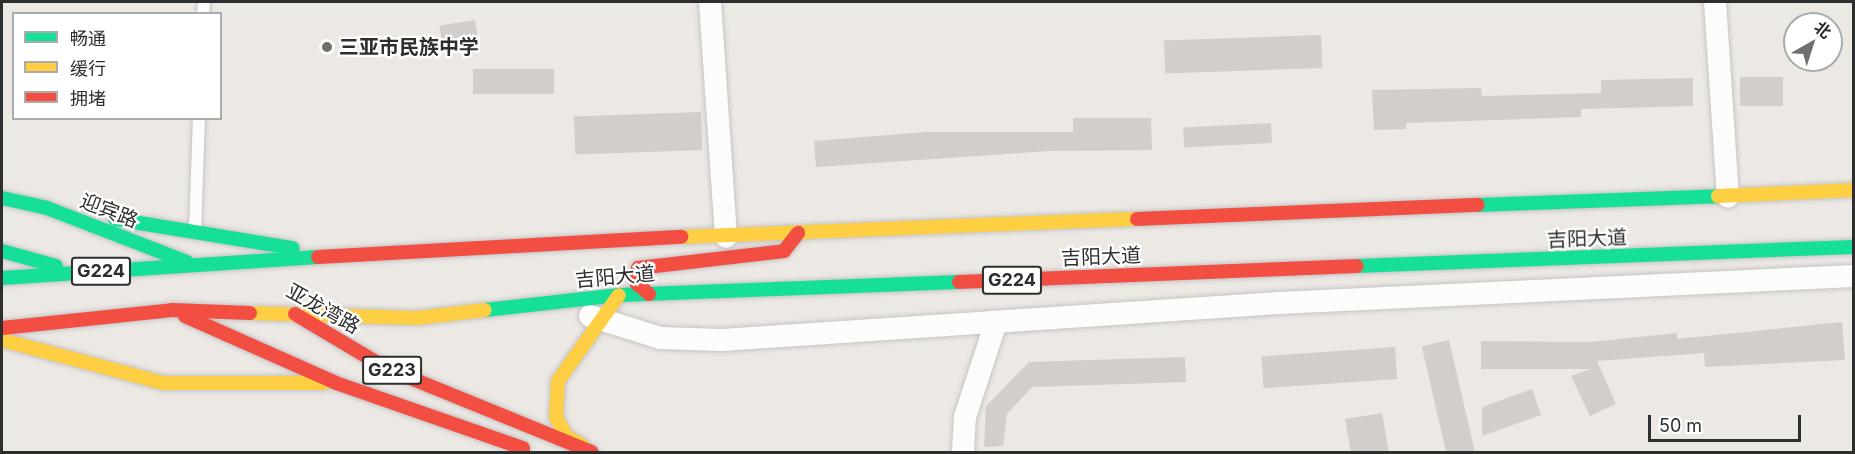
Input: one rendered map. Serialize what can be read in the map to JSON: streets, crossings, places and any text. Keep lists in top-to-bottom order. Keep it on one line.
{"streets":{"main road":["迎宾路","吉阳大道","G224","亚龙湾路","G223"]},"crossings":[["迎宾路","吉阳大道"],["迎宾路","G224"],["吉阳大道","G224"],["吉阳大道","亚龙湾路"],["吉阳大道","G223"],["G224","G223"]],"places":["三亚市民族中学"],"legend":["畅通","缓行","拥堵"],"scale_bar":"50 m","north":"top right"}
